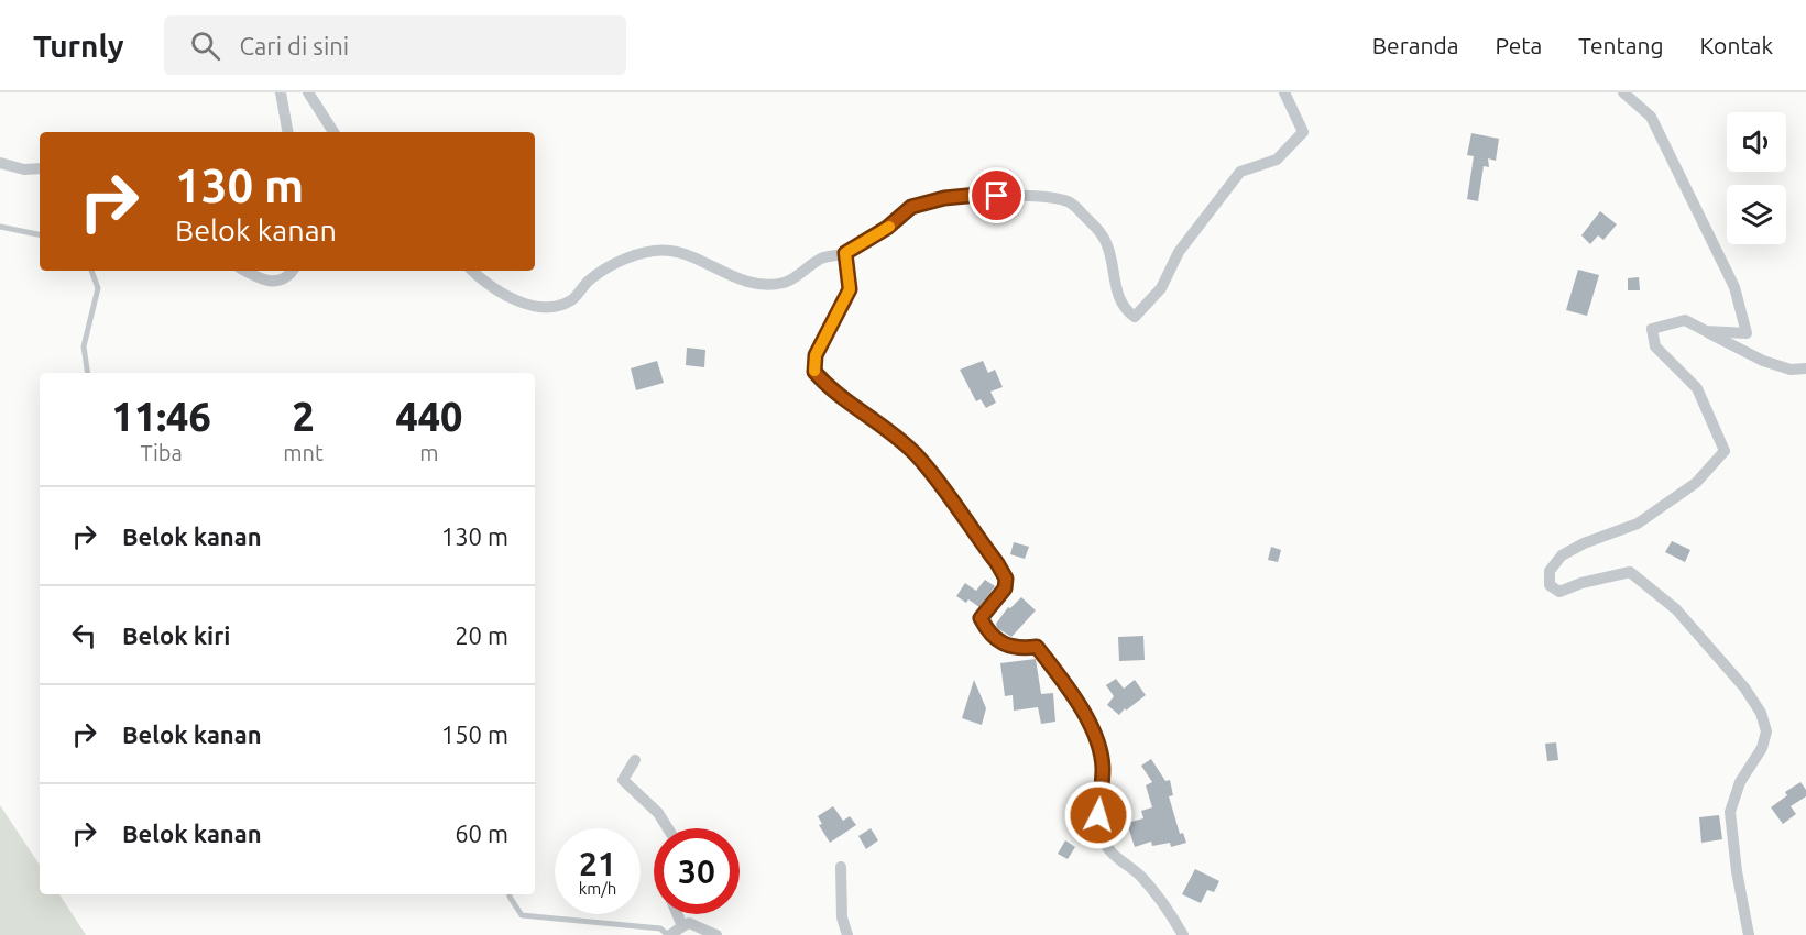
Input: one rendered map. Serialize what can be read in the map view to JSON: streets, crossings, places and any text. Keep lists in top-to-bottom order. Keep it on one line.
{"page":{"header":"Turnly","search":"Cari di sini","nav":["Beranda","Peta","Tentang","Kontak"],"turn":["130 m","Belok kanan"],"eta":["11:46","Tiba","2","mnt","440","m"],"list":[{"name":"Belok kanan","value":"130 m"},{"name":"Belok kiri","value":"20 m"},{"name":"Belok kanan","value":"150 m"},{"name":"Belok kanan","value":"60 m"}],"speed":"21 km/h","limit":"30"}}
